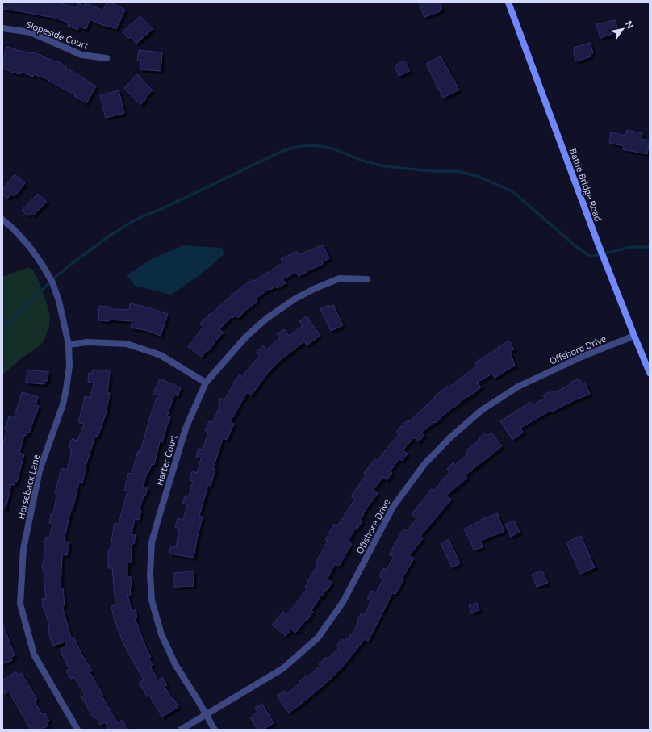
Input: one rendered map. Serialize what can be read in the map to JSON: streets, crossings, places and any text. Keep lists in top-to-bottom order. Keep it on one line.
{"streets":{"street":["Slopeside Court","Battle Bridge Road","Offshore Drive","Harter Court","Horseback Lane"]},"crossings":[["Battle Bridge Road","Offshore Drive"],["Offshore Drive","Harter Court"]],"north":"top right"}
